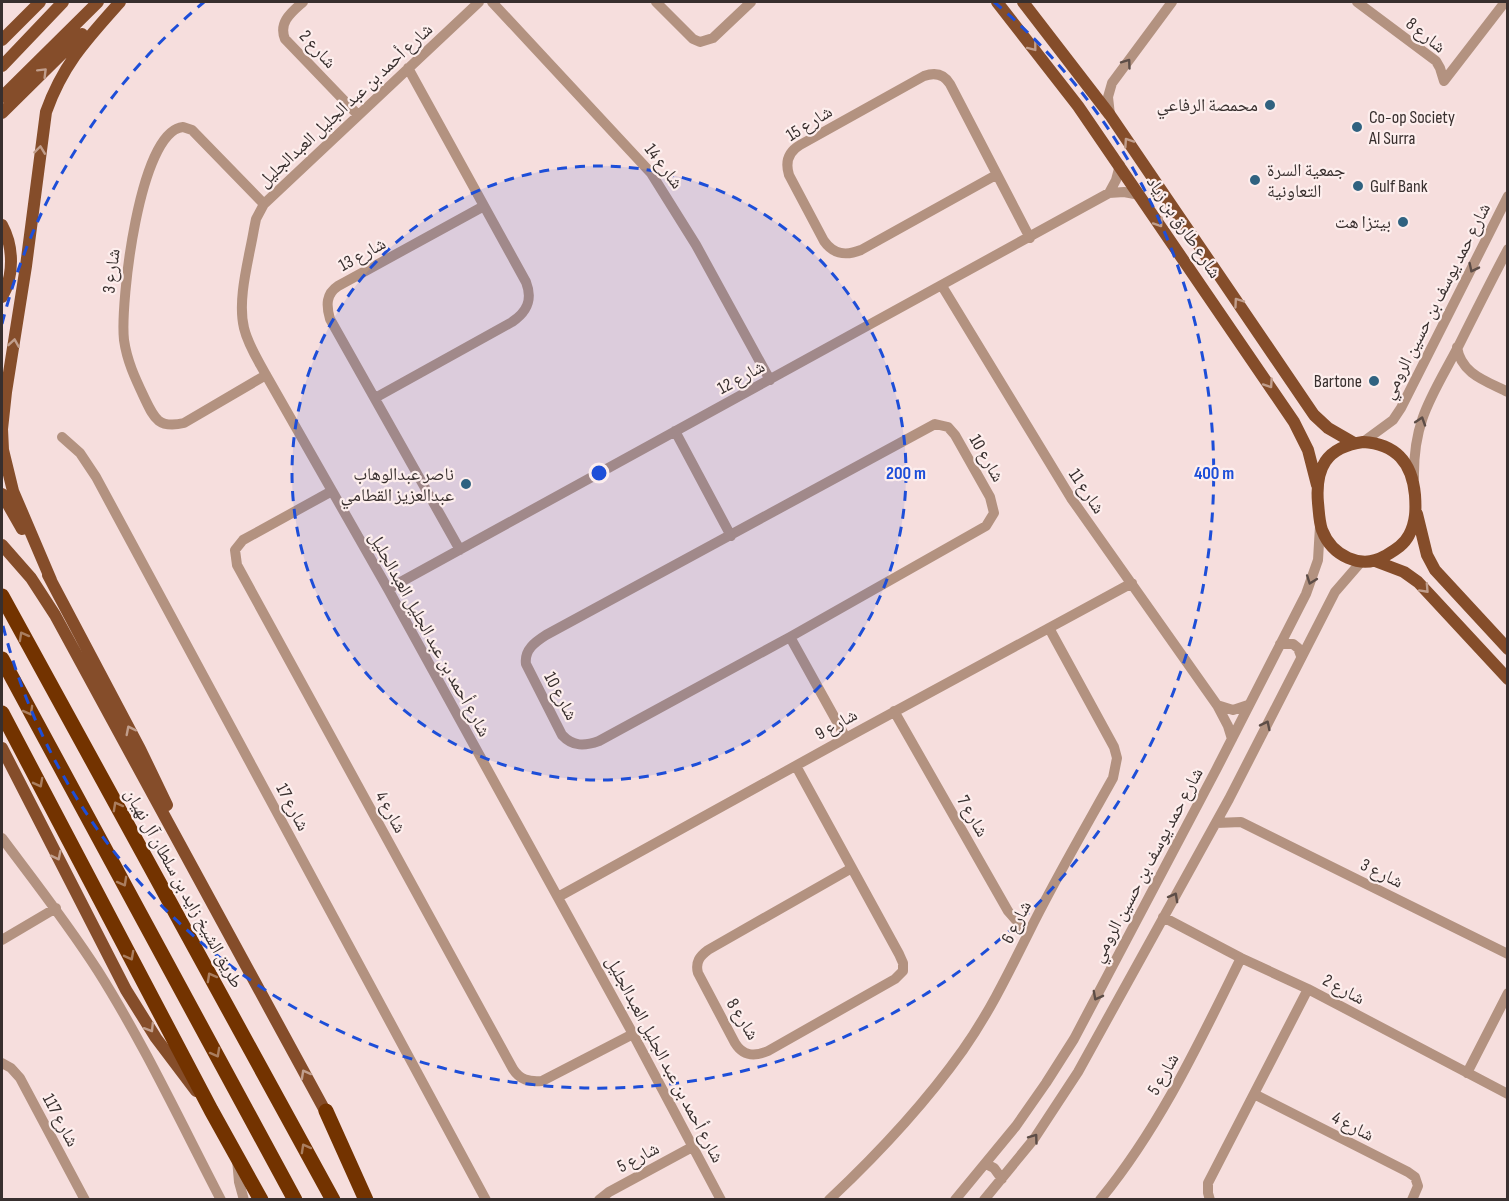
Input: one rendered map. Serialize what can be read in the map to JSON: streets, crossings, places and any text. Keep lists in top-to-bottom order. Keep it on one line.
{"streets":{"highway":["طريق الشيخ زايد بن سلطان آل نهيان"],"main road":["شارع طارق بن زياد"],"street":["شارع 8","شارع 2","شارع أحمد بن عبد الجليل العبدالجليل","شارع 15","شارع 14","شارع 13","شارع 3","شارع حمد يوسف بن حسين الرومي","شارع 12","شارع 10","شارع 11","شارع 9","شارع 17","شارع 4","شارع 7","شارع 6","شارع 5","شارع 117"]},"crossings":[["شارع 8","شارع 9"],["شارع 2","شارع أحمد بن عبد الجليل العبدالجليل"],["شارع 2","شارع 5"],["شارع أحمد بن عبد الجليل العبدالجليل","شارع 3"],["شارع أحمد بن عبد الجليل العبدالجليل","شارع 12"],["شارع أحمد بن عبد الجليل العبدالجليل","شارع 9"],["شارع أحمد بن عبد الجليل العبدالجليل","شارع 4"],["شارع أحمد بن عبد الجليل العبدالجليل","شارع 5"],["شارع 15","شارع 12"],["شارع 14","شارع 12"],["شارع طارق بن زياد","شارع حمد يوسف بن حسين الرومي"],["شارع 13","شارع 12"],["شارع حمد يوسف بن حسين الرومي","شارع 11"],["شارع 12","شارع 11"],["شارع 11","شارع 9"],["شارع 9","شارع 7"],["شارع 9","شارع 6"],["شارع 7","شارع 6"]],"places":["محمصة الرفاعي","Co-op Society Al Surra","جمعية السرة التعاونية","Gulf Bank","بيتزا هت","Bartone","ناصر عبدالوهاب عبدالعزيز القطامي"],"rings":["200 m","400 m"]}
